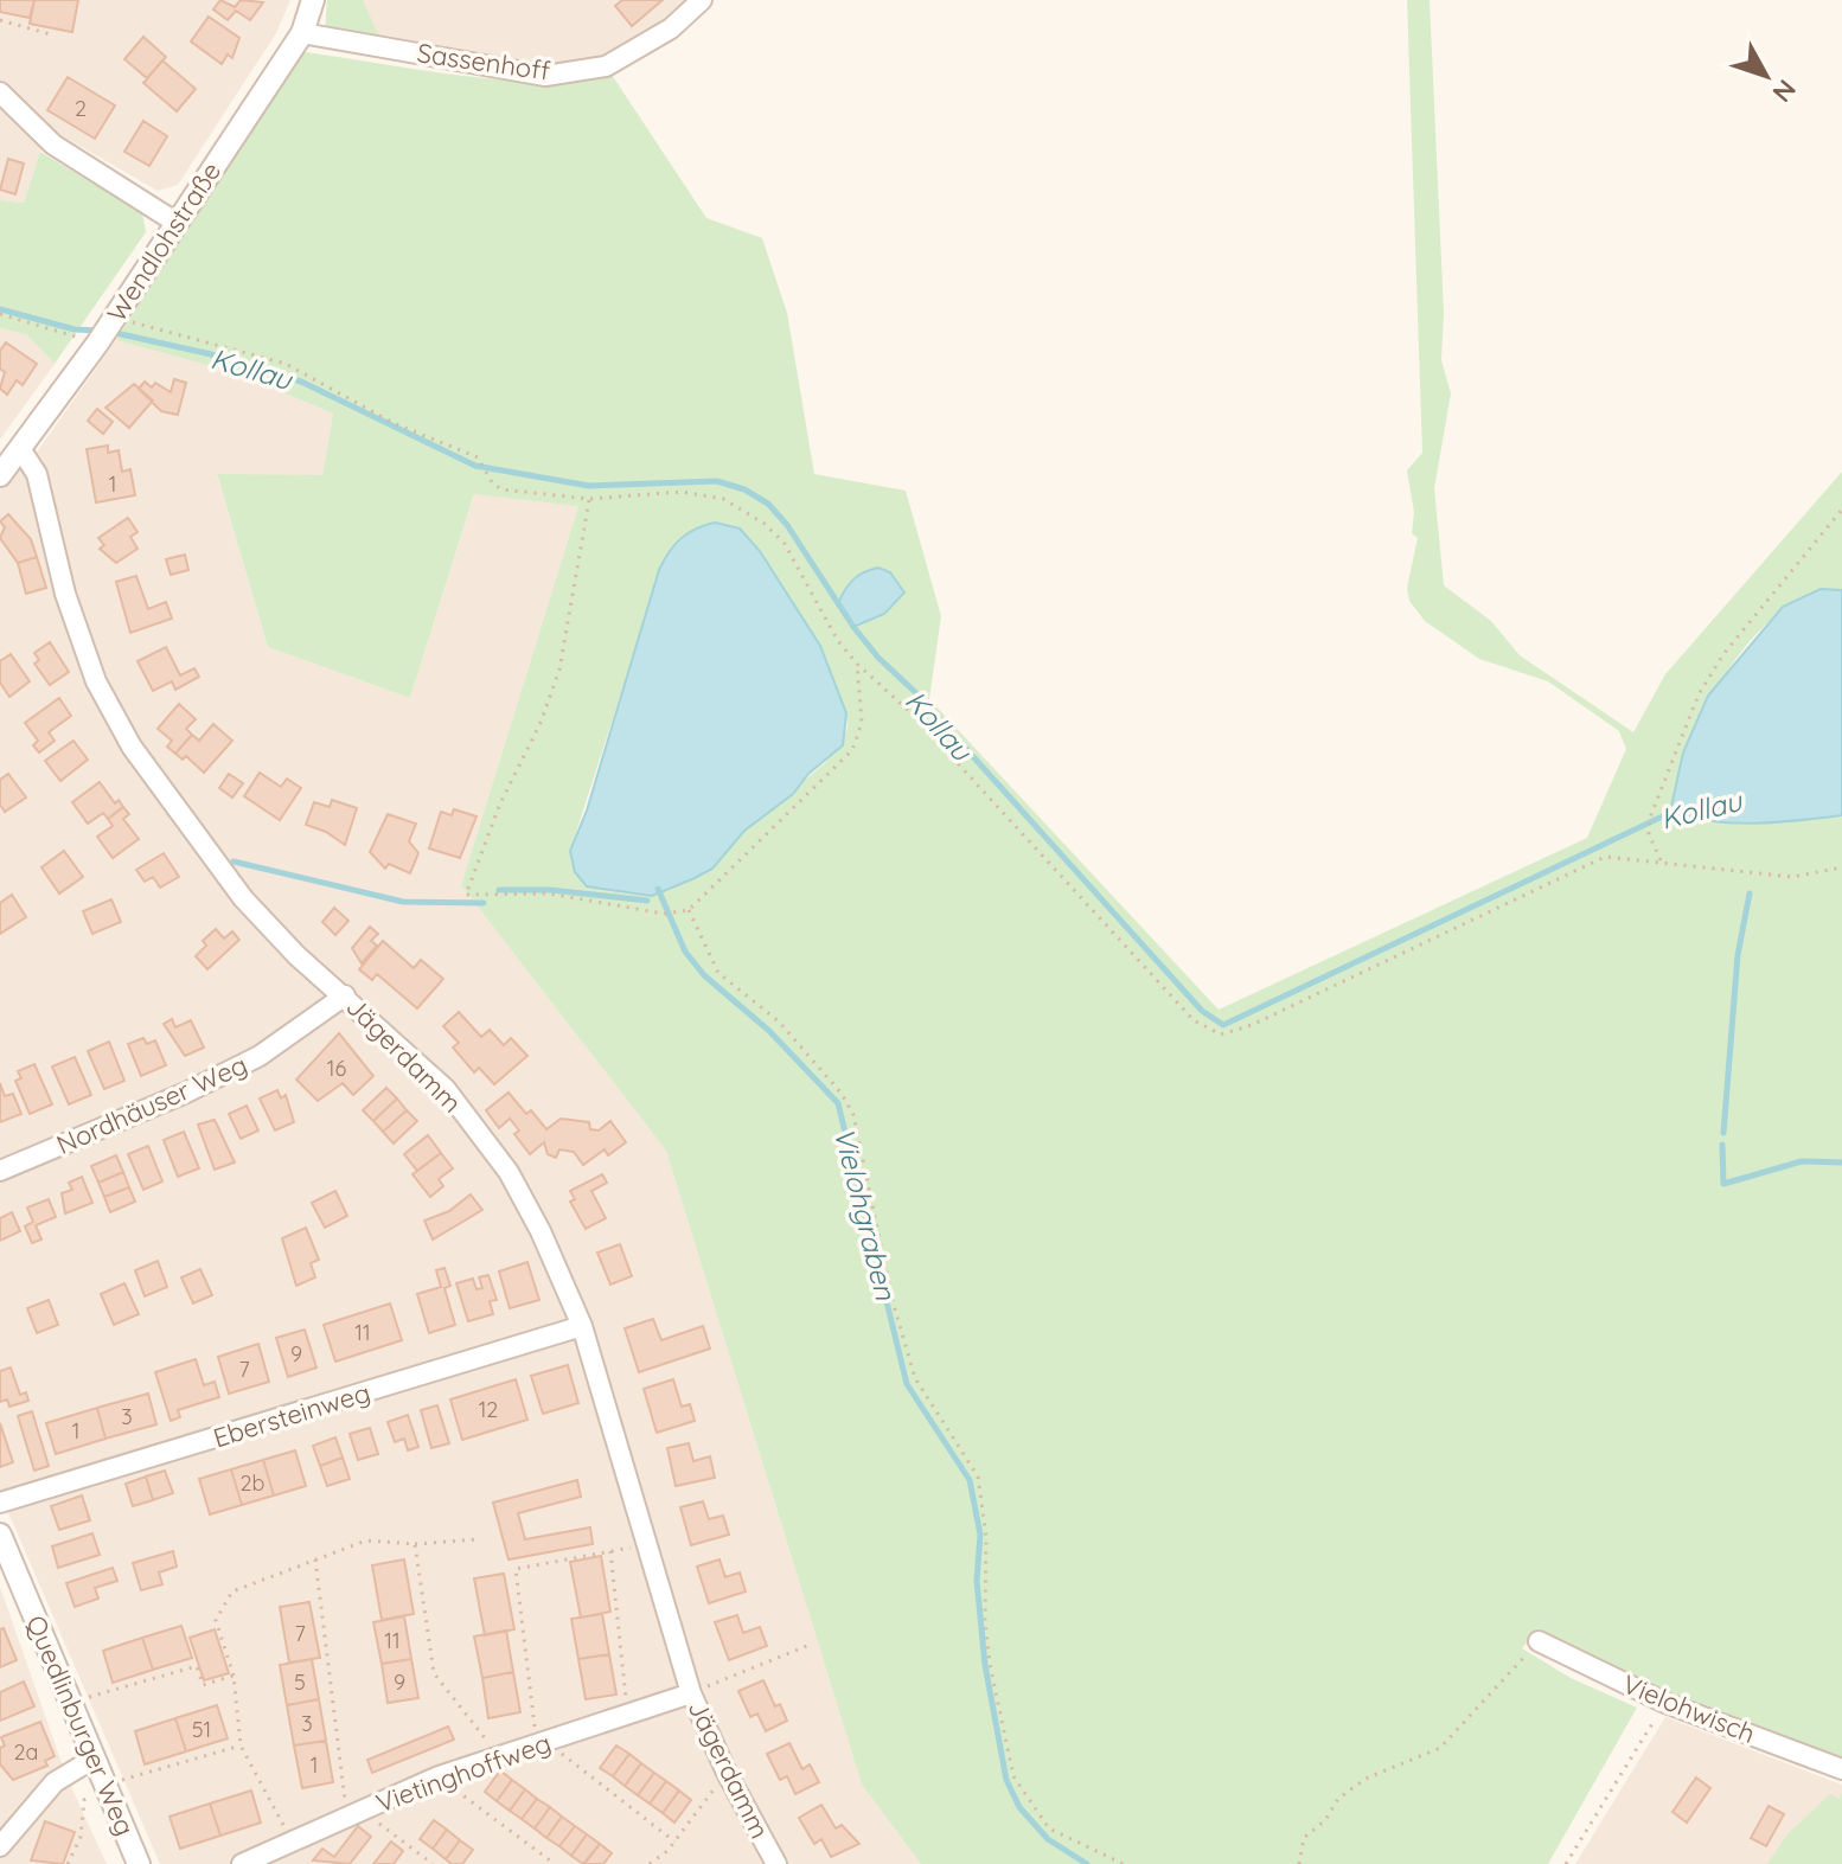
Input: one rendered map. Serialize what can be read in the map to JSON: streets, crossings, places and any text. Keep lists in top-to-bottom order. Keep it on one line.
{"streets":{"street":["Sassenhoff","Wendlohstraße","Jägerdamm","Nordhäuser Weg","Ebersteinweg","Vielohwisch","Quedlinburger Weg","Vietinghoffweg"]},"crossings":[["Sassenhoff","Wendlohstraße"],["Wendlohstraße","Jägerdamm"],["Jägerdamm","Nordhäuser Weg"],["Jägerdamm","Ebersteinweg"],["Jägerdamm","Vietinghoffweg"]],"water":["Kollau","Vielohgraben"],"house_numbers":["2","1","16","11","9","7","12","3","1","2b","7","11","5","9","3","51","2a","1"],"north":"bottom right"}
